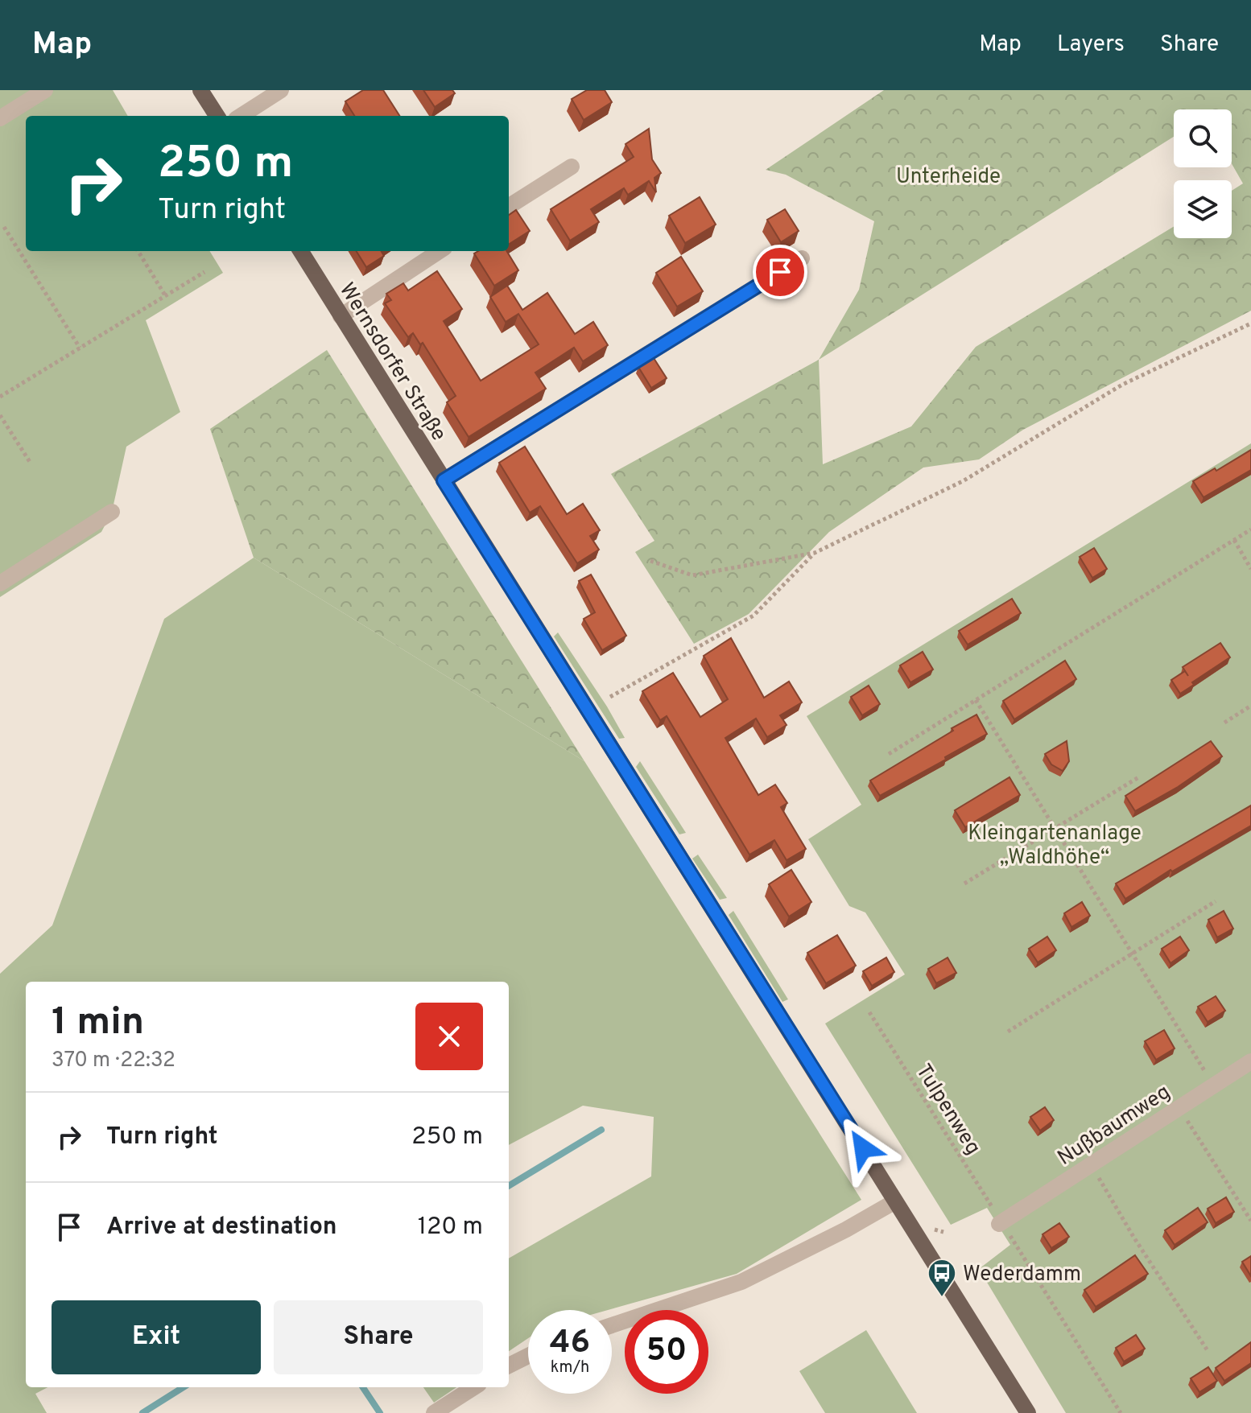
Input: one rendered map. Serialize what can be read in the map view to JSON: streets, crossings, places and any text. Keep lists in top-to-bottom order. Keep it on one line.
{"streets":{"main road":["Wernsdorfer Straße"],"lane":["Nußbaumweg"],"path":["Tulpenweg"]},"crossings":[["Tulpenweg","Nußbaumweg"]],"parks":["Unterheide","Kleingartenanlage „Waldhöhe“"],"places":{"bus stop":["Wederdamm"]},"page":{"header":"Map","nav":["Map","Layers","Share"],"turn":["250 m","Turn right"],"heading":["1 min","370 m · 22:32"],"list":[{"name":"Turn right","value":"250 m"},{"name":"Arrive at destination","value":"120 m"}],"buttons":["Exit","Share"],"speed":"46 km/h","limit":"50"}}
